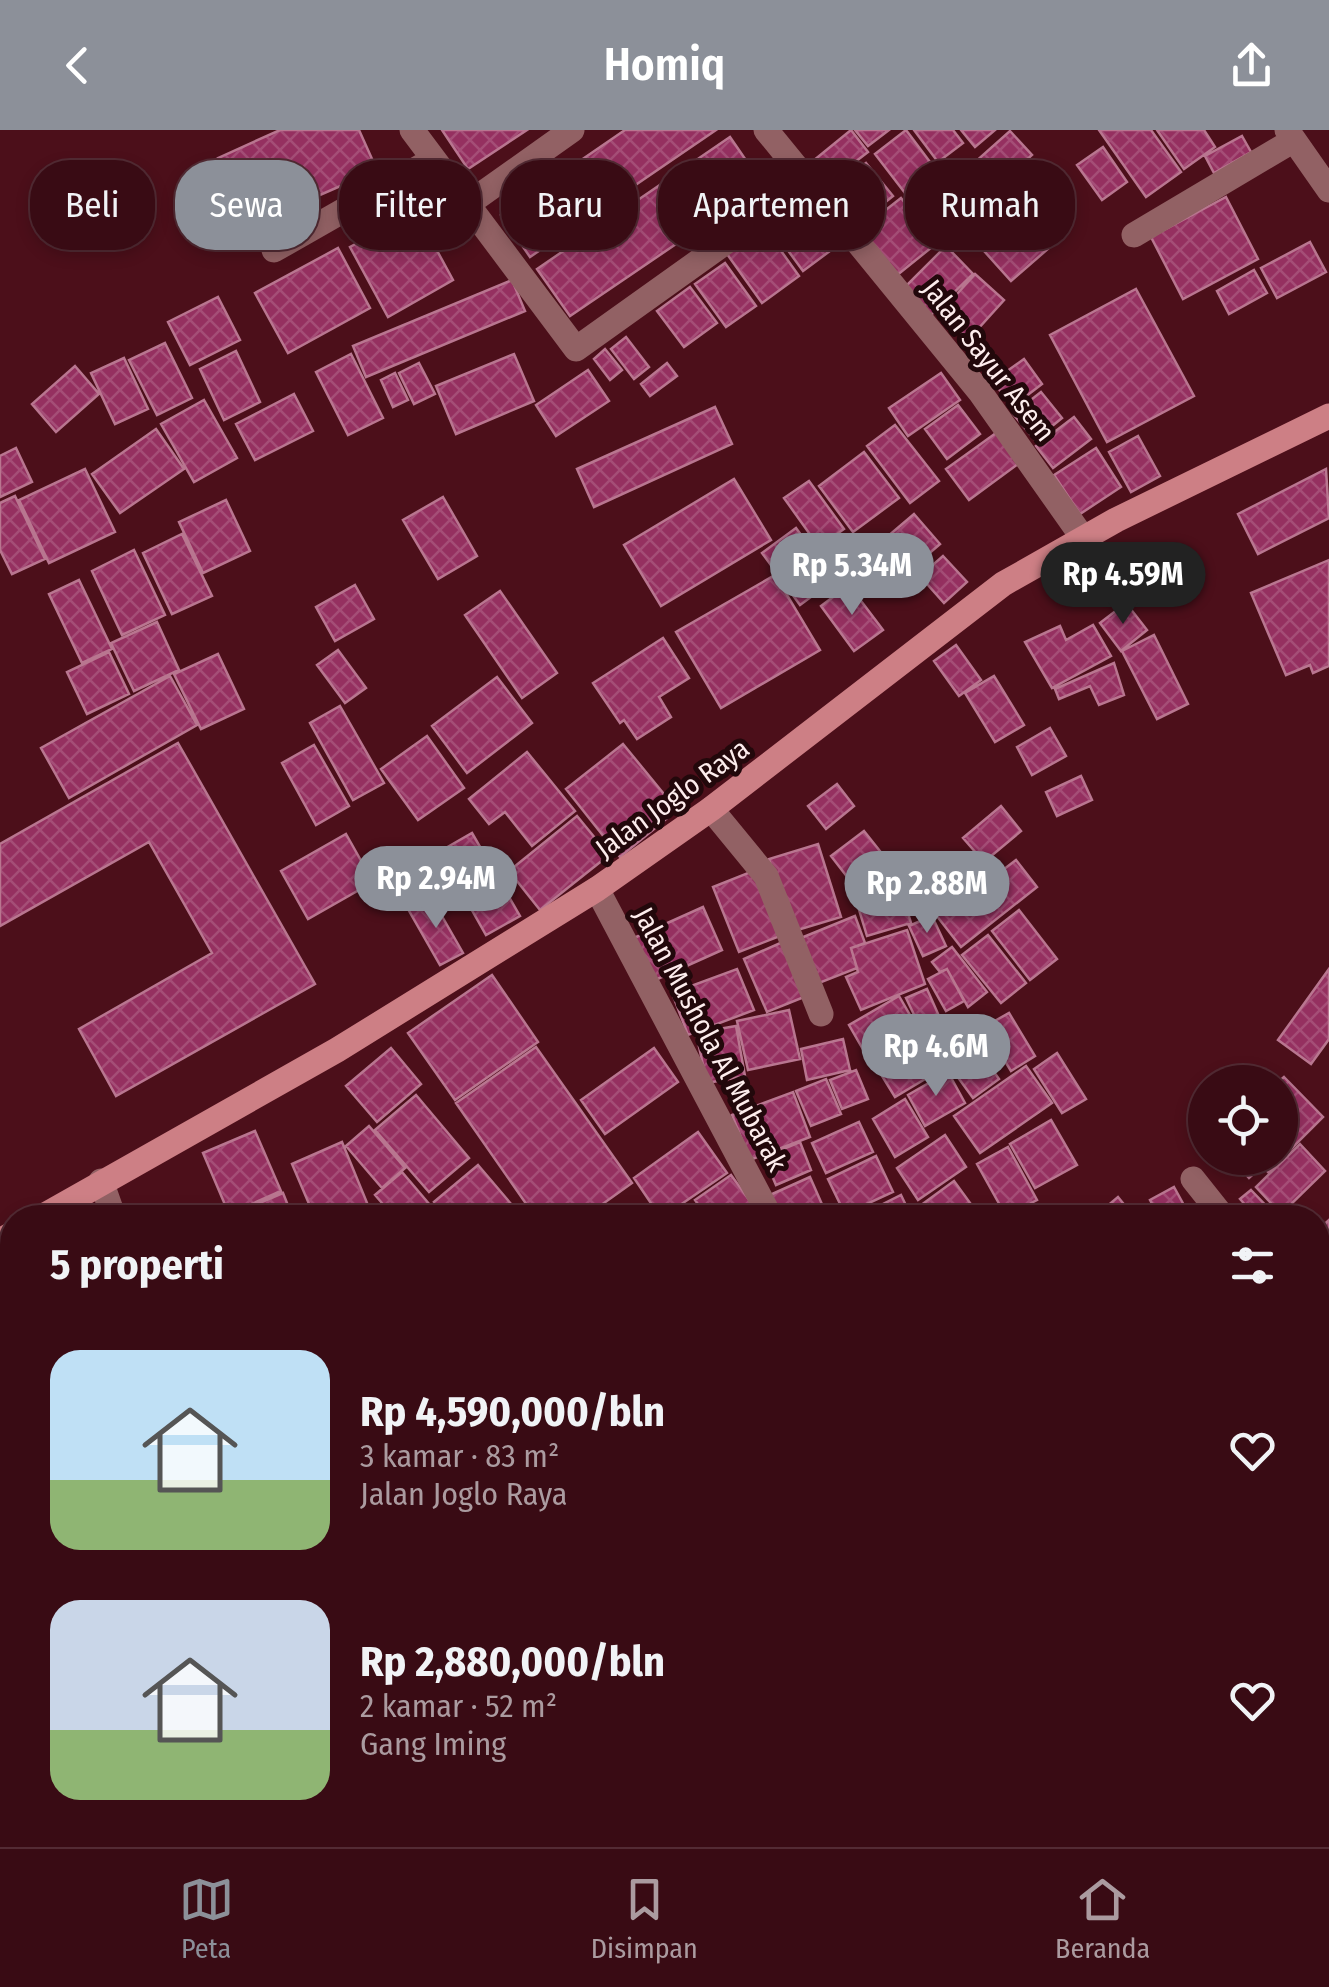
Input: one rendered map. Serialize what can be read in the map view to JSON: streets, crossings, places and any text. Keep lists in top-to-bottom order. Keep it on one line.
{"streets":{"main road":["Jalan Joglo Raya"],"street":["Jalan Sayur Asem","Jalan Mushola Al Mubarak"]},"crossings":[["Jalan Sayur Asem","Jalan Joglo Raya"],["Jalan Joglo Raya","Jalan Mushola Al Mubarak"]],"page":{"header":"Homiq","chip":["Beli","Sewa","Filter","Baru","Apartemen","Rumah"],"price":["Rp 5.34M","Rp 4.59M","Rp 2.94M","Rp 2.88M","Rp 4.6M"],"heading":"5 properti","list":[{"name":"Rp 4,590,000/bln","note":"3 kamar · 83 m² · Jalan Joglo Raya"},{"name":"Rp 2,880,000/bln","note":"2 kamar · 52 m² · Gang Iming"}],"tabs":["Peta","Disimpan","Beranda"]}}
